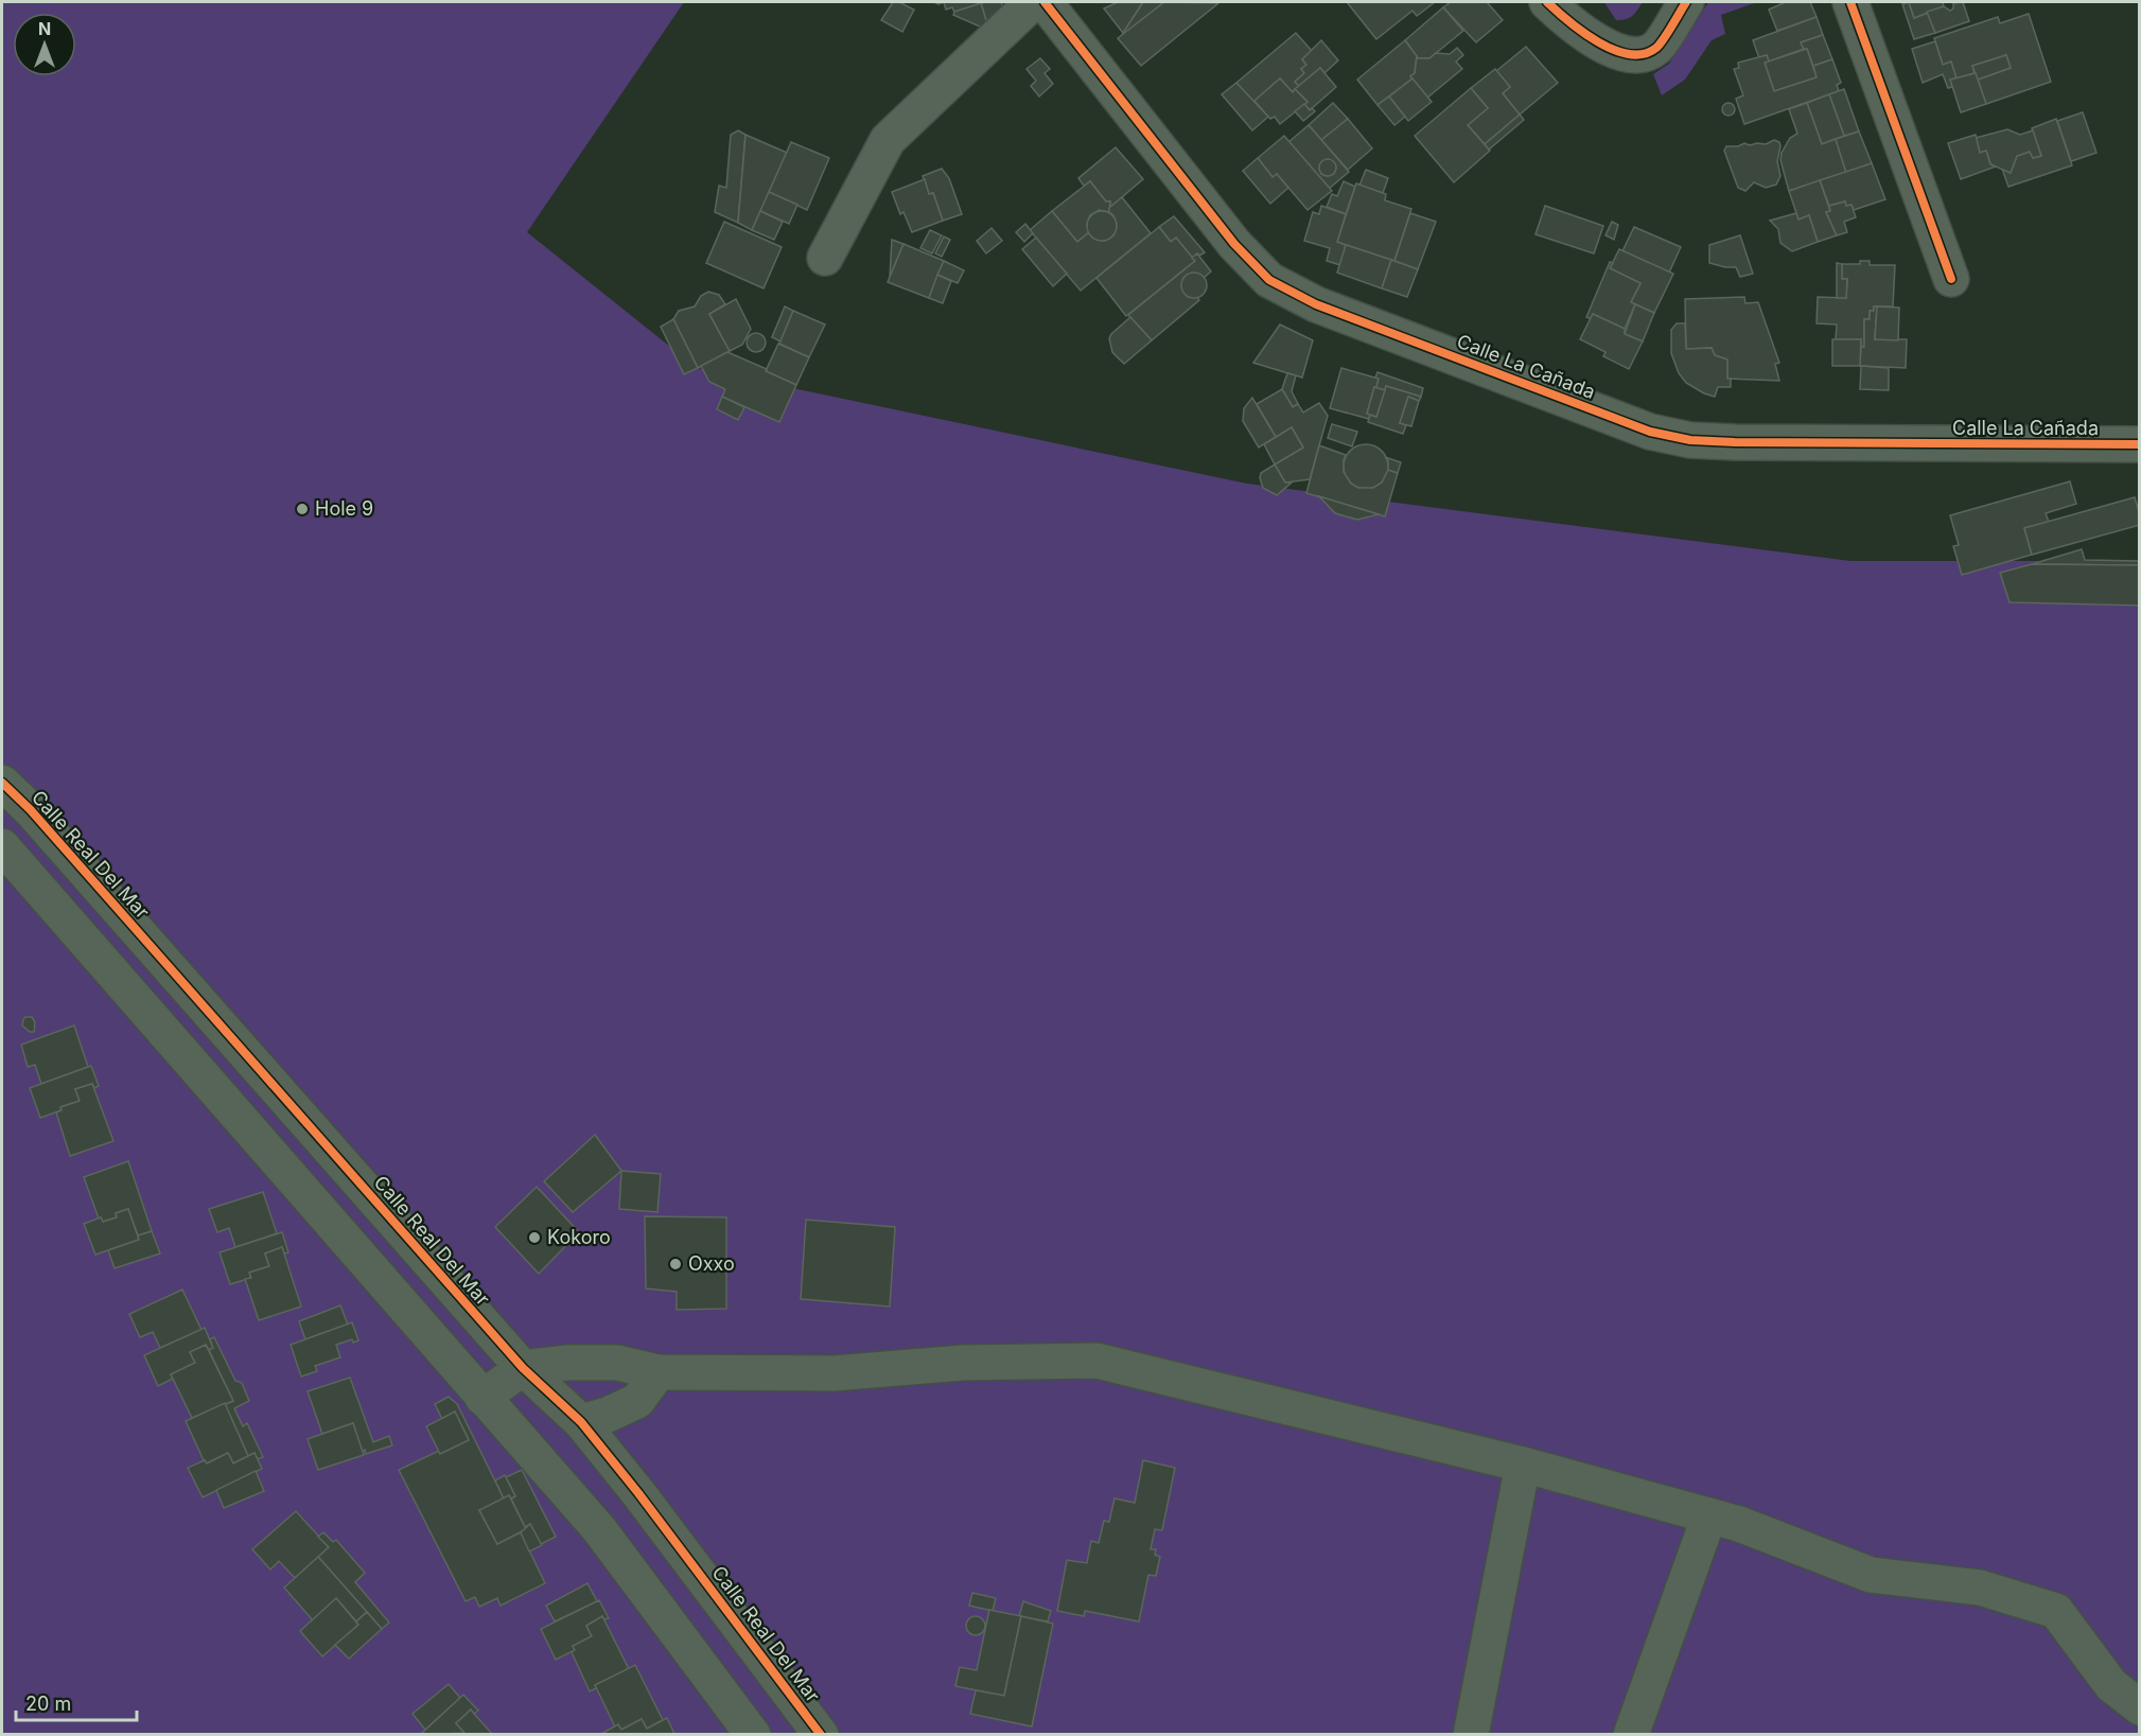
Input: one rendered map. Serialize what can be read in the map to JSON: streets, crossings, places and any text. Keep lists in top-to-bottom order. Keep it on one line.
{"streets":{"street":["Calle La Cañada","Calle Real Del Mar"]},"places":["Hole 9","Kokoro","Oxxo"],"scale_bar":"20 m","north":"top"}
